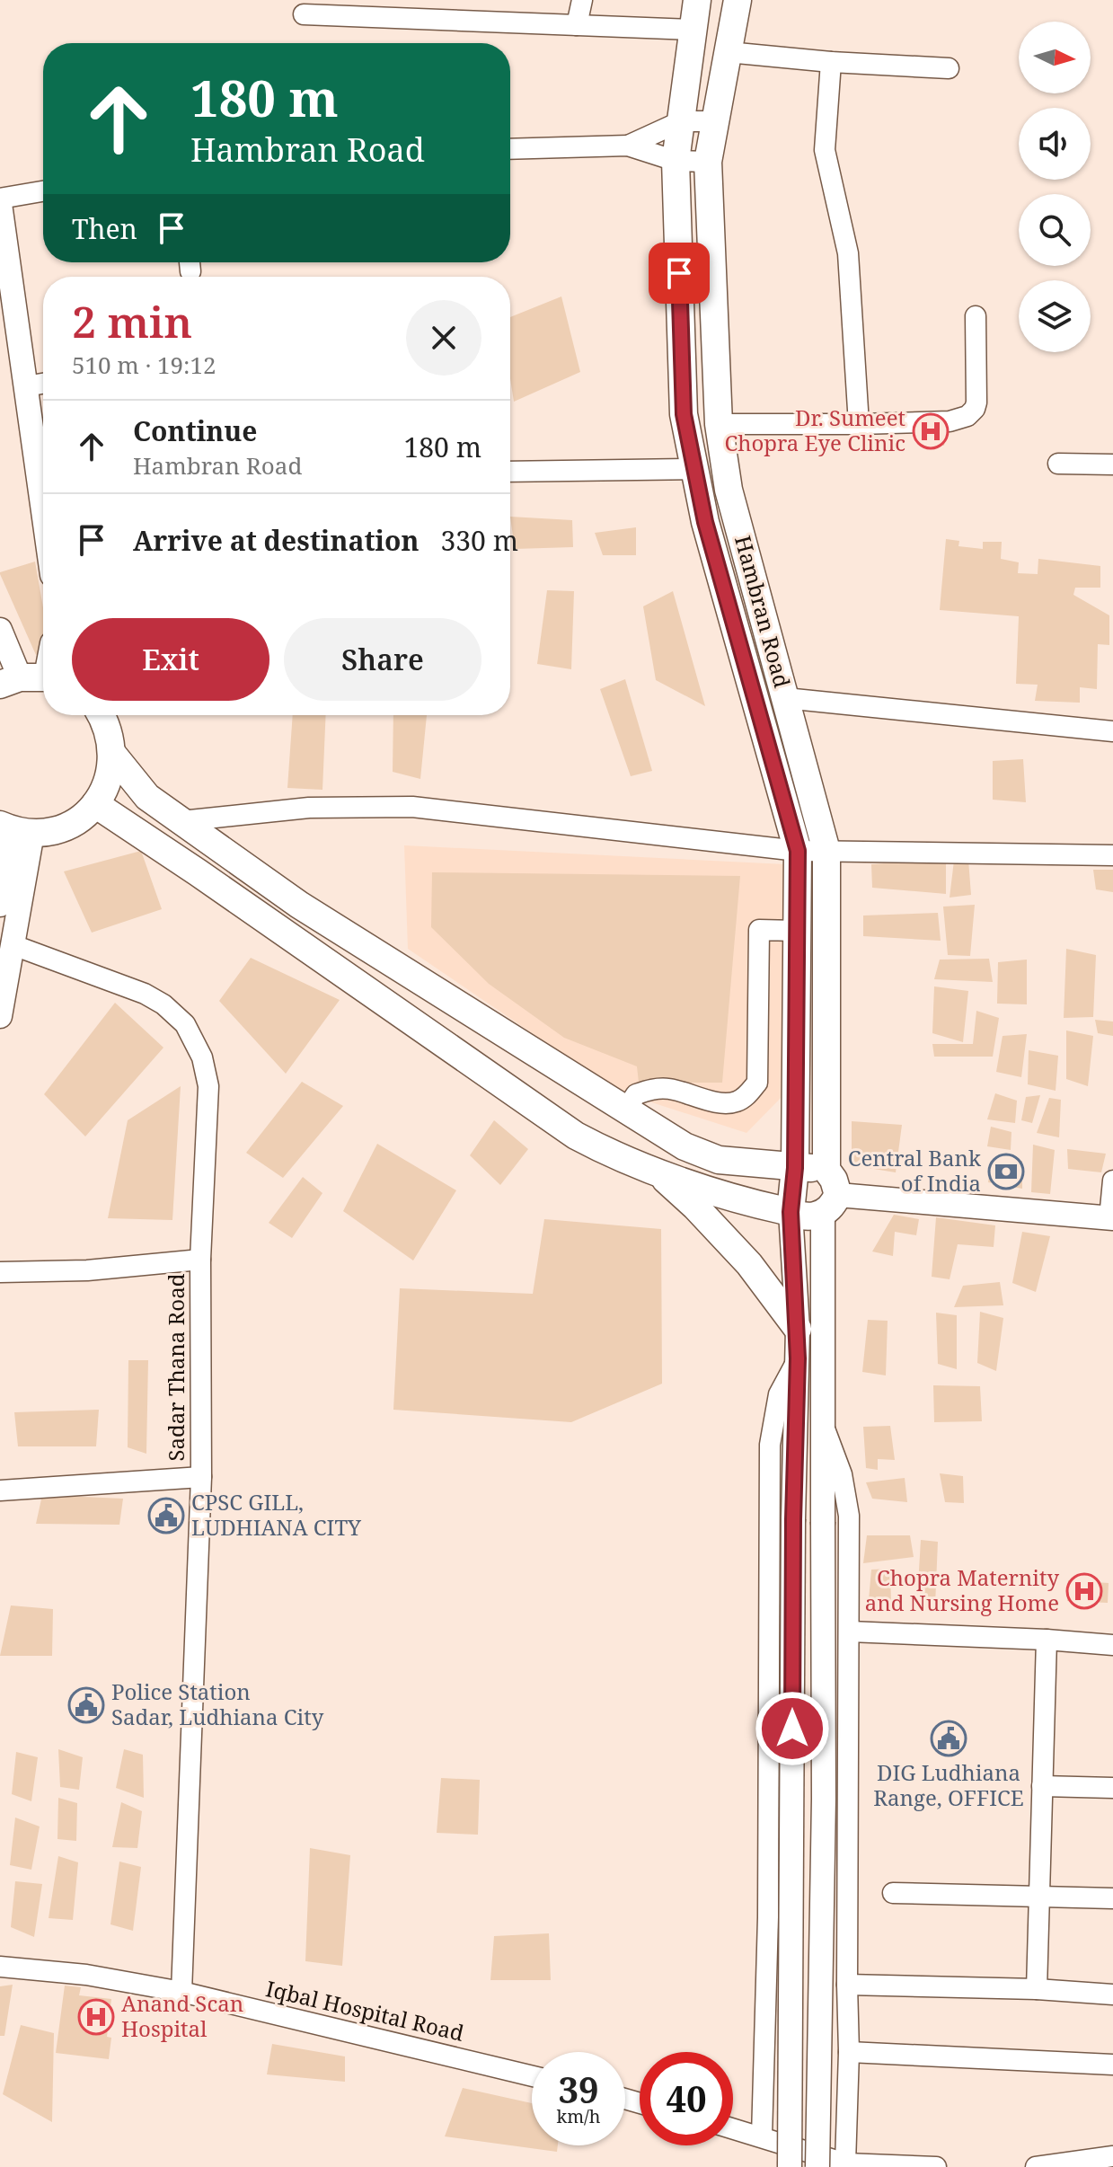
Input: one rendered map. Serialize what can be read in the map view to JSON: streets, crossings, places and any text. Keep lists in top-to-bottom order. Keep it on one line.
{"streets":{"main road":["Hambran Road"],"street":["Sadar Thana Road","Iqbal Hospital Road"]},"crossings":[["Sadar Thana Road","Iqbal Hospital Road"]],"places":{"hospital":["Dr. Sumeet Chopra Eye Clinic","Chopra Maternity and Nursing Home","Anand Scan Hospital"],"bank":["Central Bank of India"],"public building":["CPSC GILL, LUDHIANA CITY","Police Station Sadar, Ludhiana City","DIG Ludhiana Range, OFFICE"]},"north":"right","page":{"turn":["180 m","Hambran Road"],"then":"Then","heading":["2 min","510 m · 19:12"],"list":[{"name":"Continue","note":"Hambran Road","value":"180 m"},{"name":"Arrive at destination","value":"330 m"}],"buttons":["Exit","Share"],"speed":"39 km/h","limit":"40"}}
